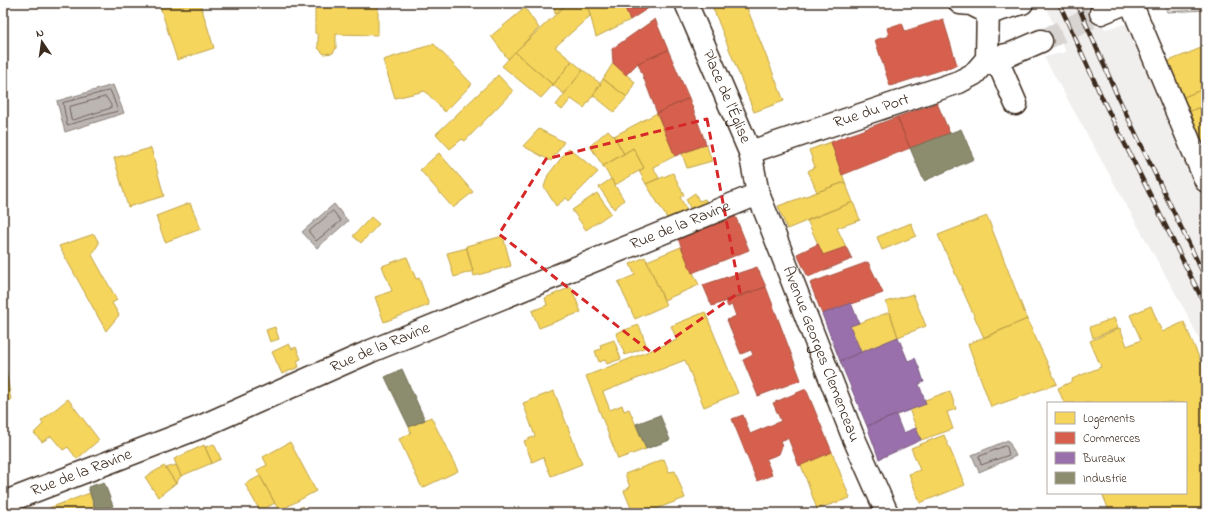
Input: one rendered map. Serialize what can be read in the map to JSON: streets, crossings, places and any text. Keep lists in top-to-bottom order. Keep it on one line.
{"streets":{"street":["Place de l'Église","Rue du Port","Rue de la Ravine","Avenue Georges Clemenceau"]},"crossings":[["Place de l'Église","Rue du Port"],["Place de l'Église","Rue de la Ravine"],["Place de l'Église","Avenue Georges Clemenceau"],["Rue de la Ravine","Avenue Georges Clemenceau"]],"legend":["Logements","Commerces","Bureaux","Industrie"],"north":"top"}
